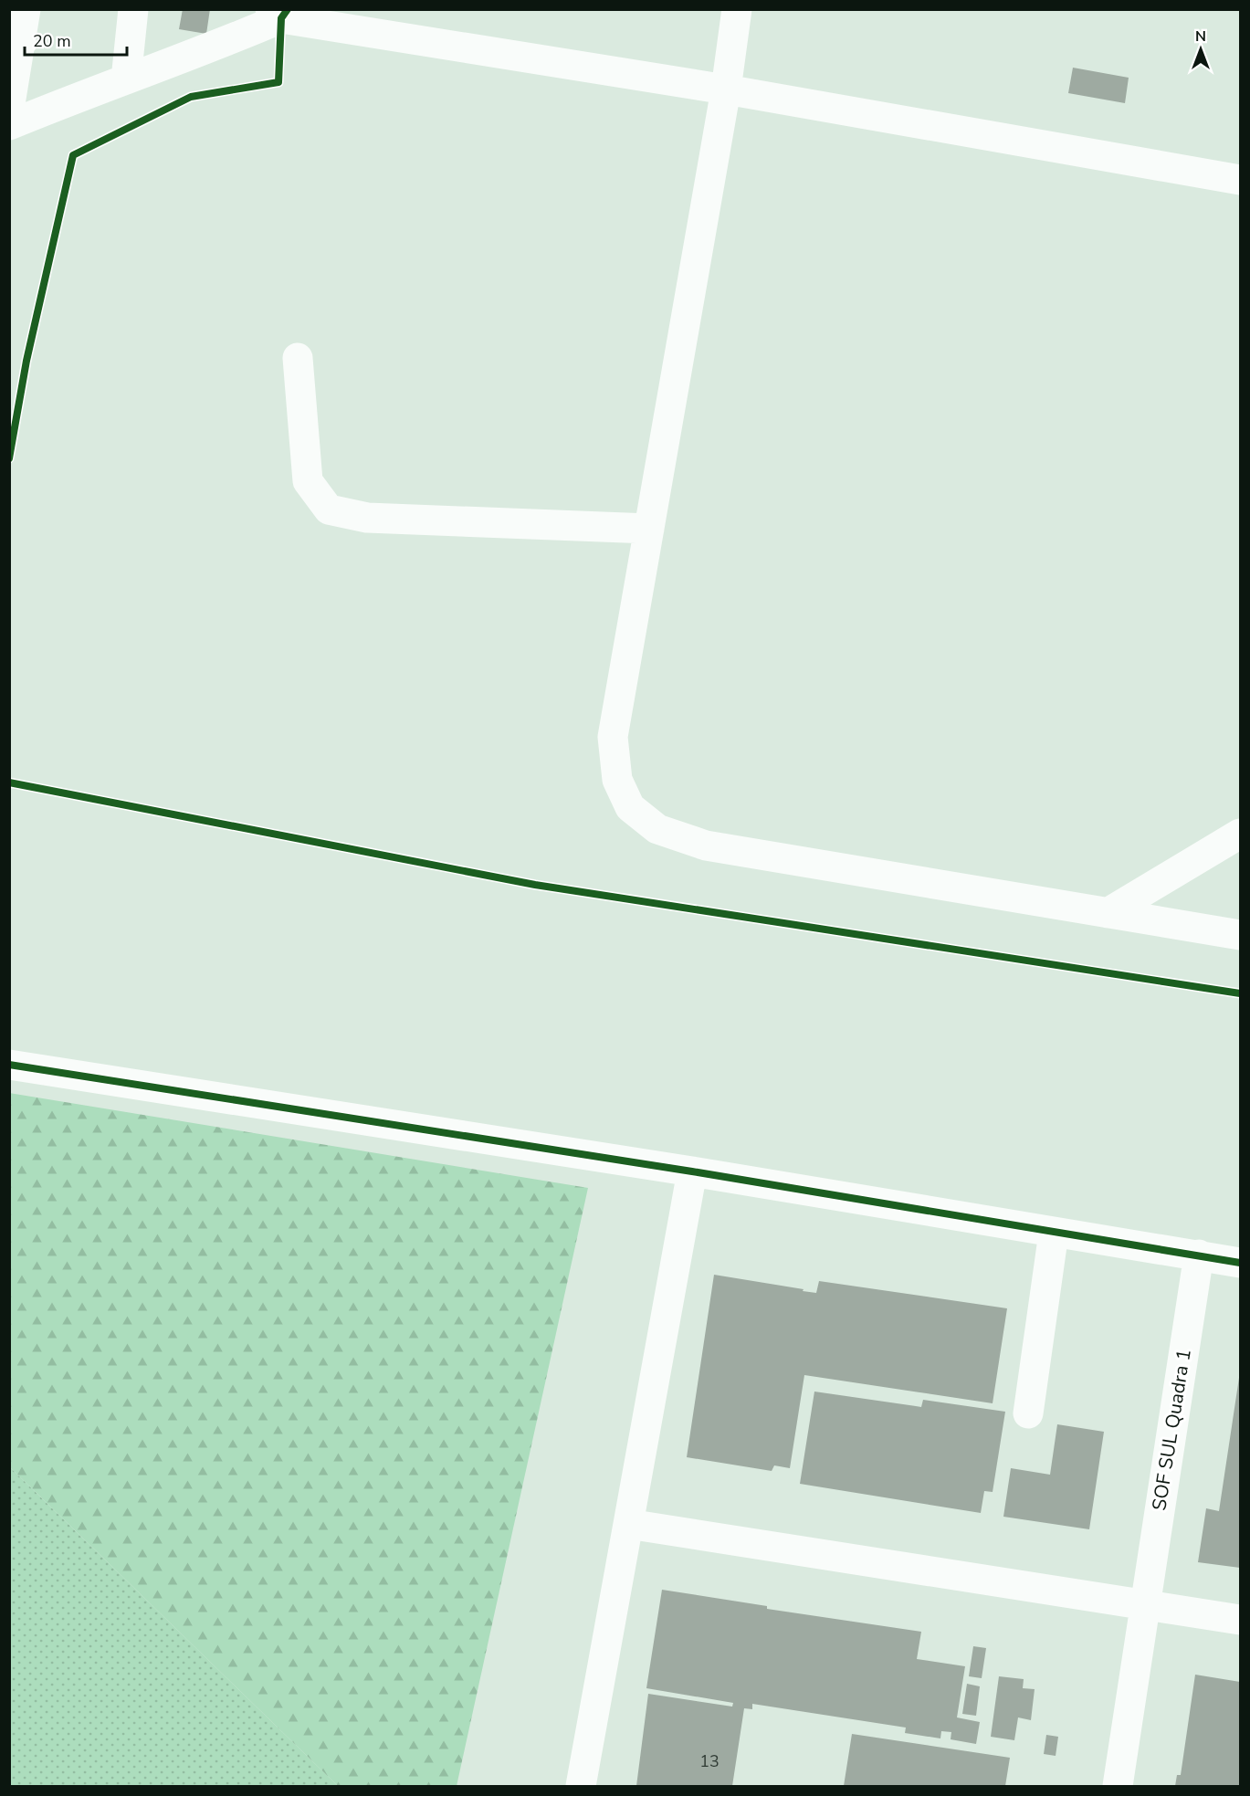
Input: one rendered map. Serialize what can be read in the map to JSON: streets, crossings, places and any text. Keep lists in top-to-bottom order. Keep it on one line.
{"streets":{"street":["SOF SUL Quadra 1"]},"house_numbers":["13"],"scale_bar":"20 m","north":"top"}
